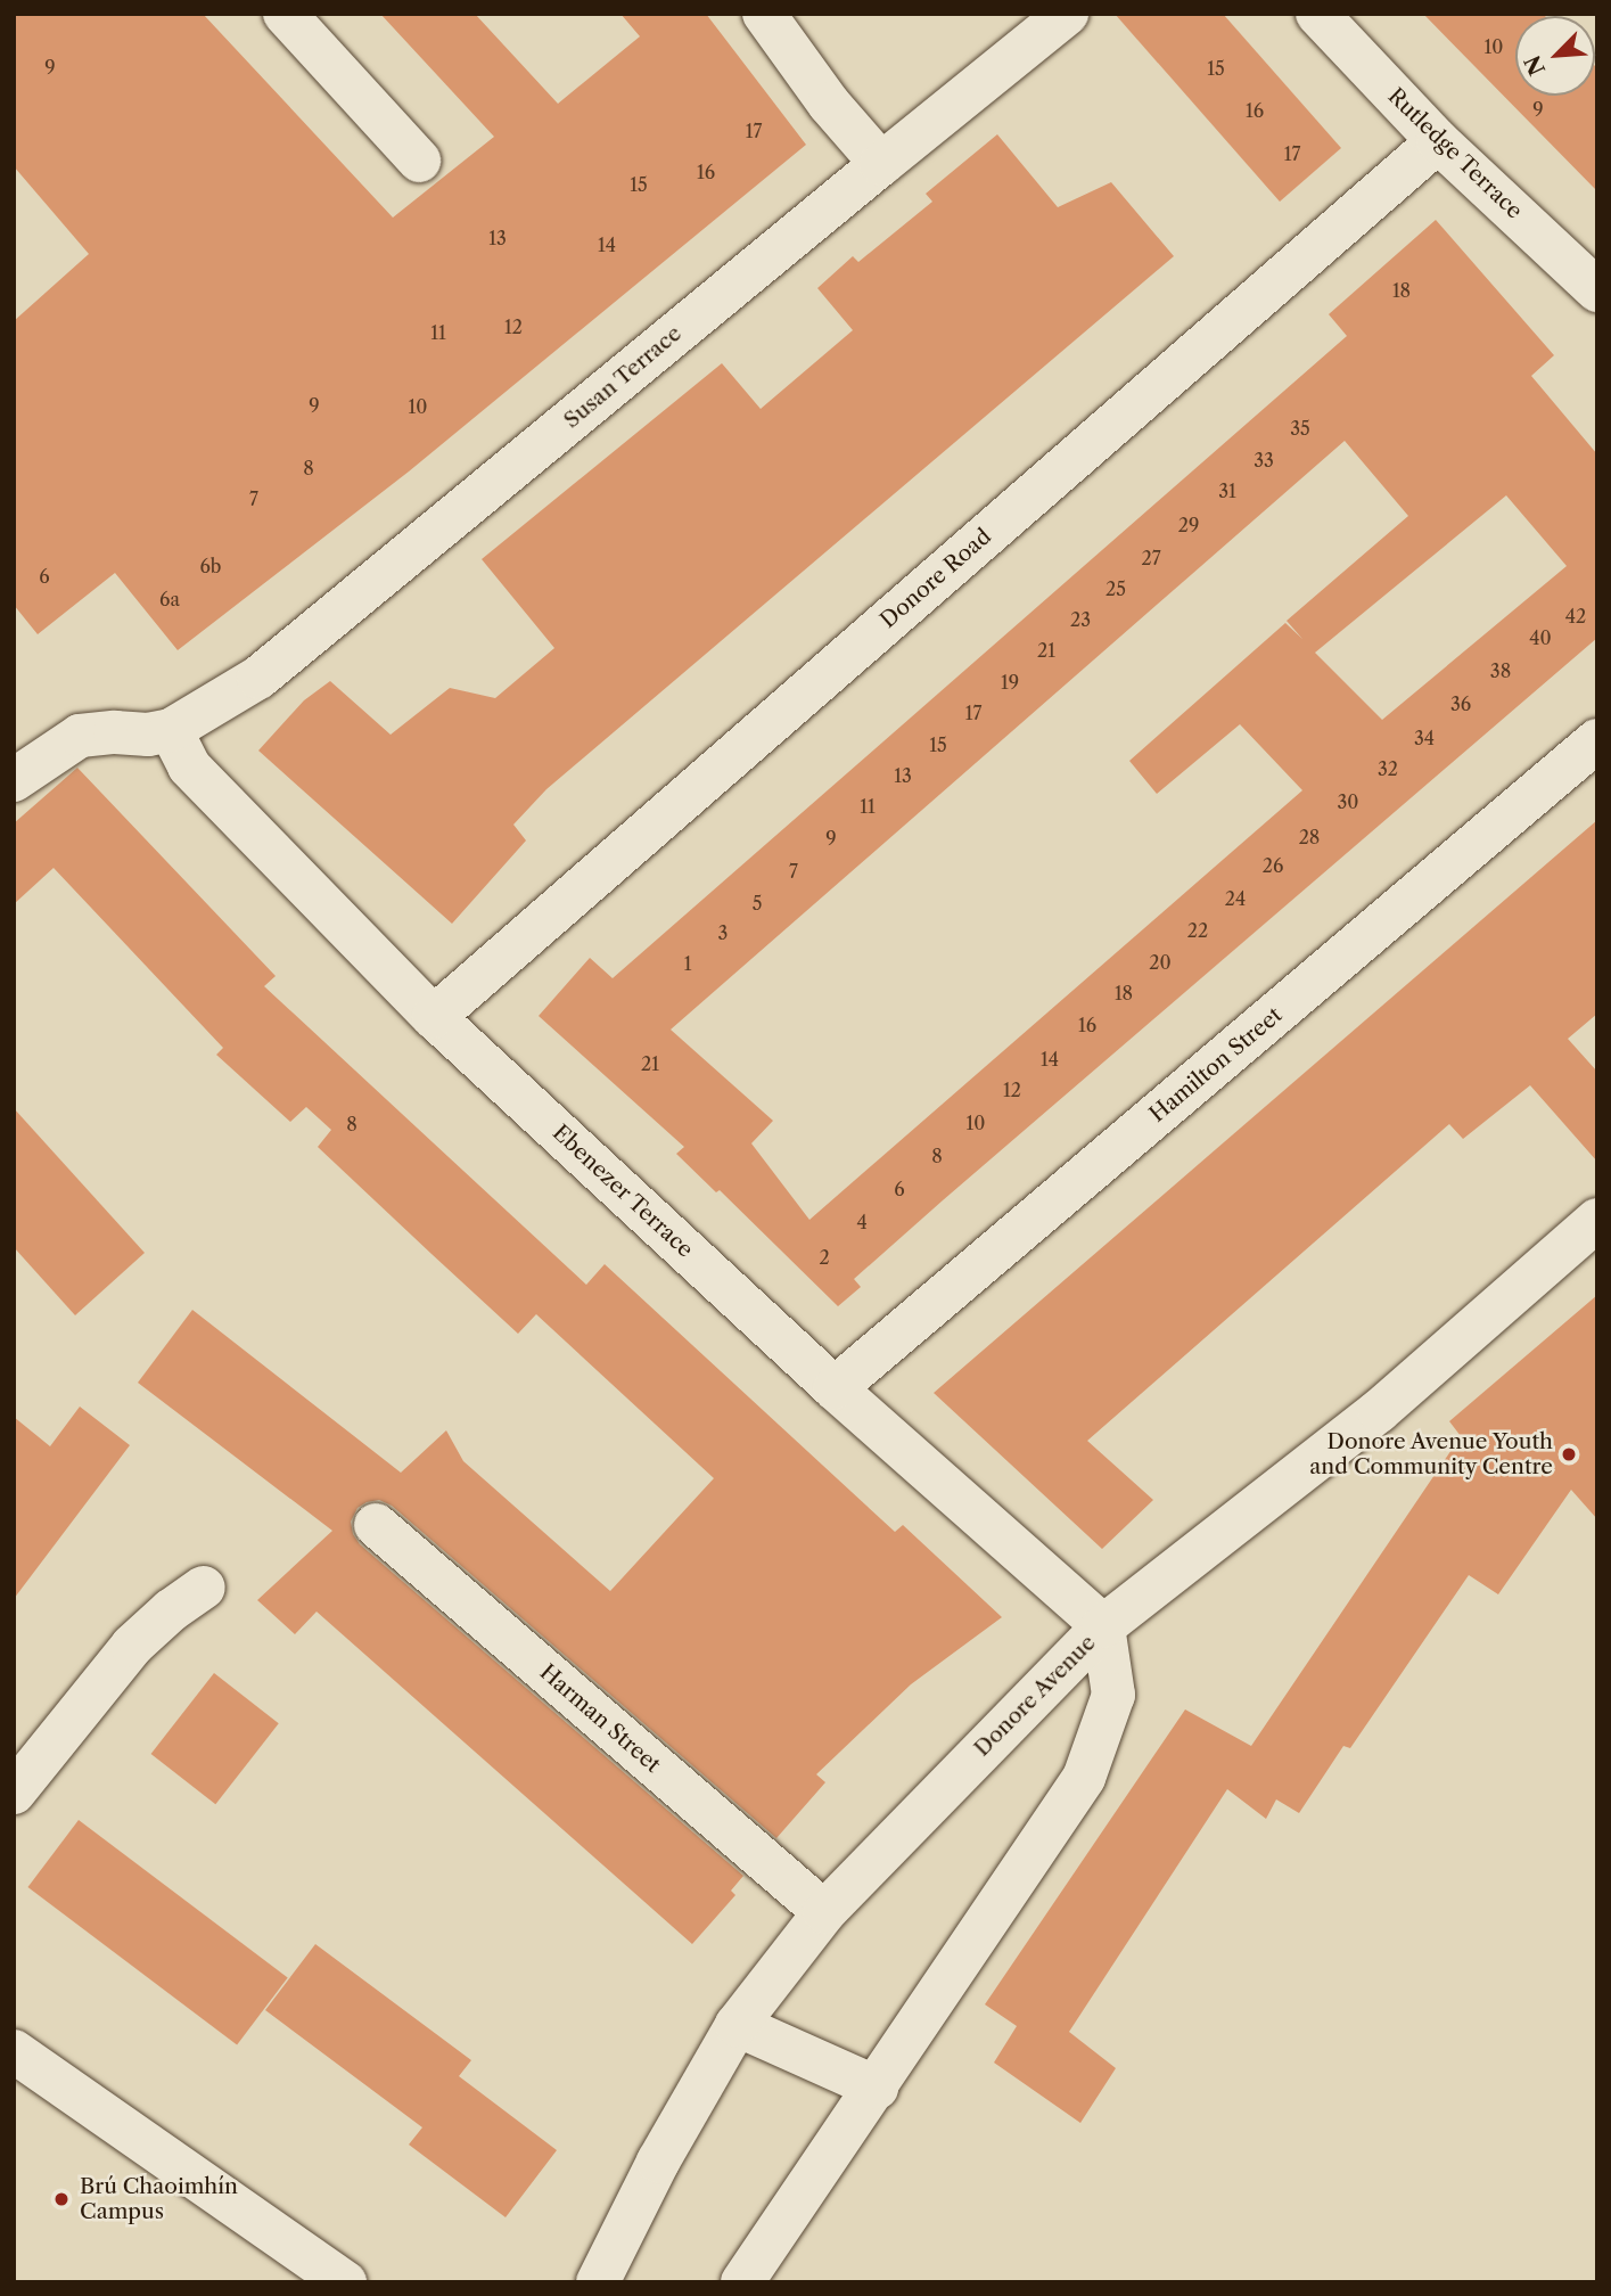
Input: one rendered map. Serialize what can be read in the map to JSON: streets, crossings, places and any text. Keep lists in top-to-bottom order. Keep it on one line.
{"streets":{"street":["Rutledge Terrace","Susan Terrace","Donore Road","Hamilton Street","Ebenezer Terrace","Donore Avenue","Harman Street"]},"crossings":[["Rutledge Terrace","Donore Road"],["Susan Terrace","Ebenezer Terrace"],["Donore Road","Ebenezer Terrace"],["Hamilton Street","Ebenezer Terrace"],["Ebenezer Terrace","Donore Avenue"],["Donore Avenue","Harman Street"]],"places":["Donore Avenue Youth and Community Centre","Brú Chaoimhín Campus"],"house_numbers":["10","9","15","9","16","17","17","16","15","13","14","18","12","11","9","10","35","33","8","31","7","29","27","6b","6","25","6a","42","23","40","21","38","19","36","17","34","15","32","13","30","11","28","9","26","7","24","5","22","3","20","1","18","16","14","21","12","10","8","8","6","4","2"],"north":"bottom left"}
